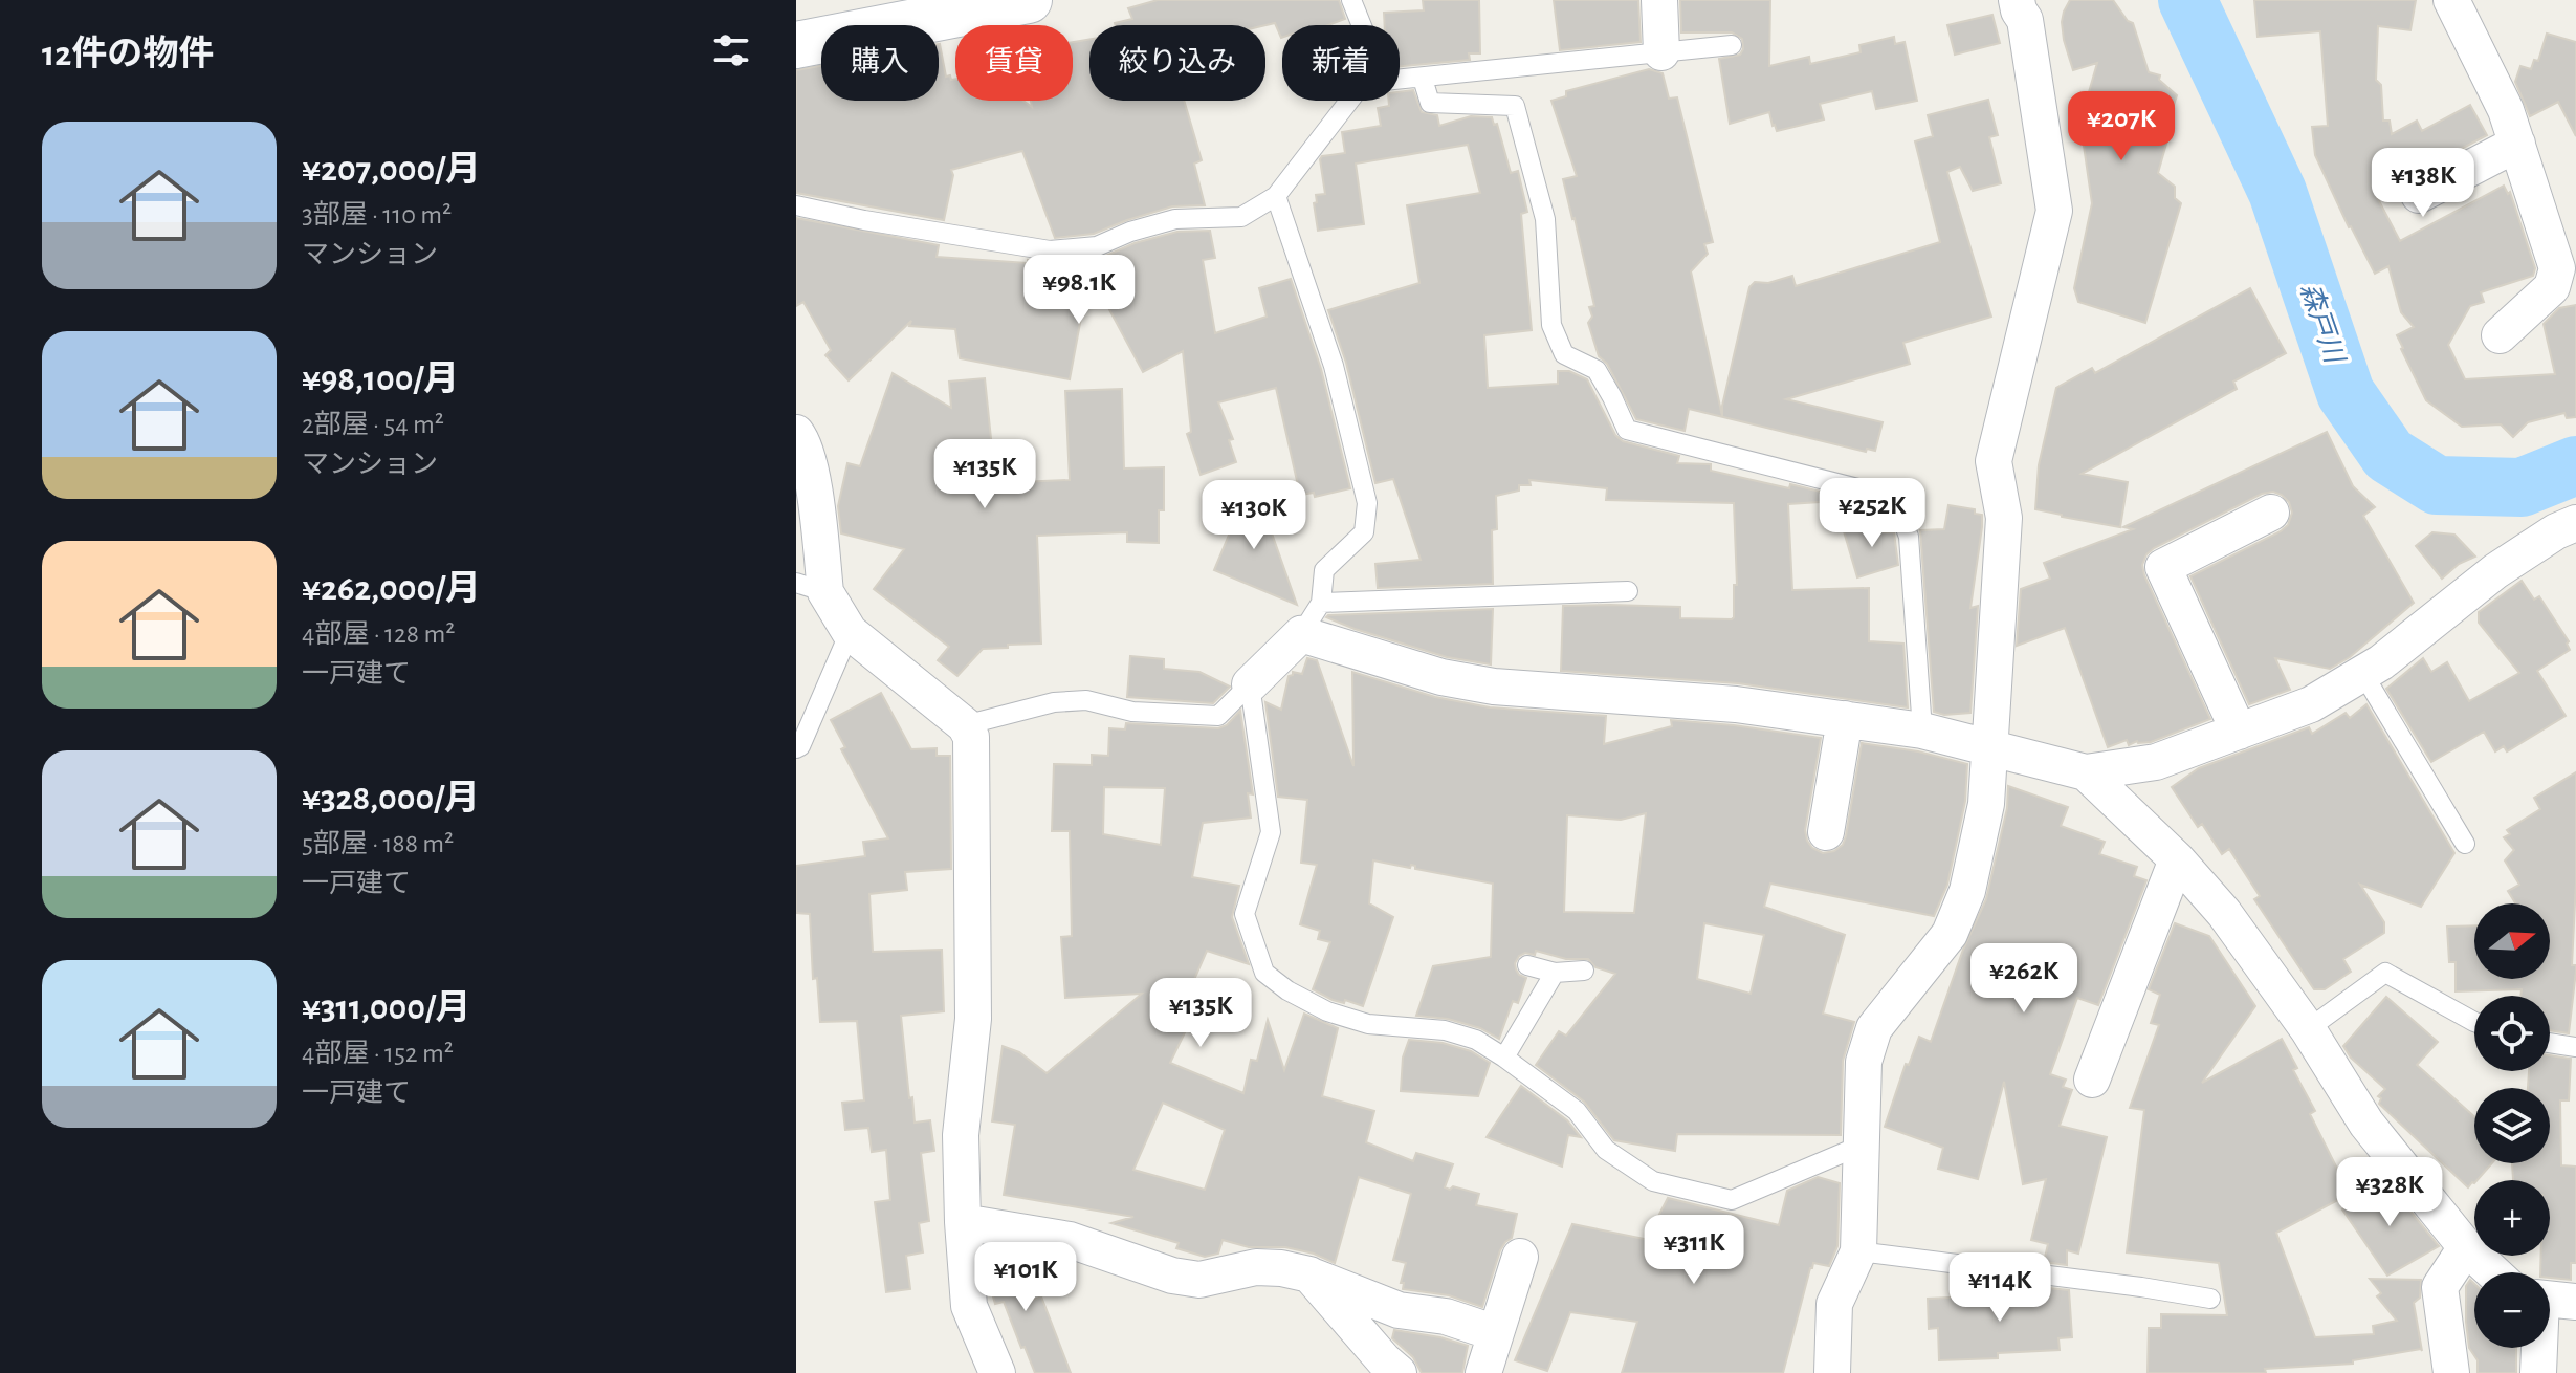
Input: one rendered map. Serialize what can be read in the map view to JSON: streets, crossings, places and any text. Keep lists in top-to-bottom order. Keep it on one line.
{"water":["森戸川"],"north":"right","page":{"heading":"12件の物件","chip":["購入","賃貸","絞り込み","新着"],"price":["¥207K","¥138K","¥98.1K","¥135K","¥252K","¥130K","¥262K","¥135K","¥328K","¥311K","¥101K","¥114K"],"list":[{"name":"¥207,000/月","note":"3部屋 · 110 m² · マンション"},{"name":"¥98,100/月","note":"2部屋 · 54 m² · マンション"},{"name":"¥262,000/月","note":"4部屋 · 128 m² · 一戸建て"},{"name":"¥328,000/月","note":"5部屋 · 188 m² · 一戸建て"},{"name":"¥311,000/月","note":"4部屋 · 152 m² · 一戸建て"}],"map_buttons":["+","−"]}}
